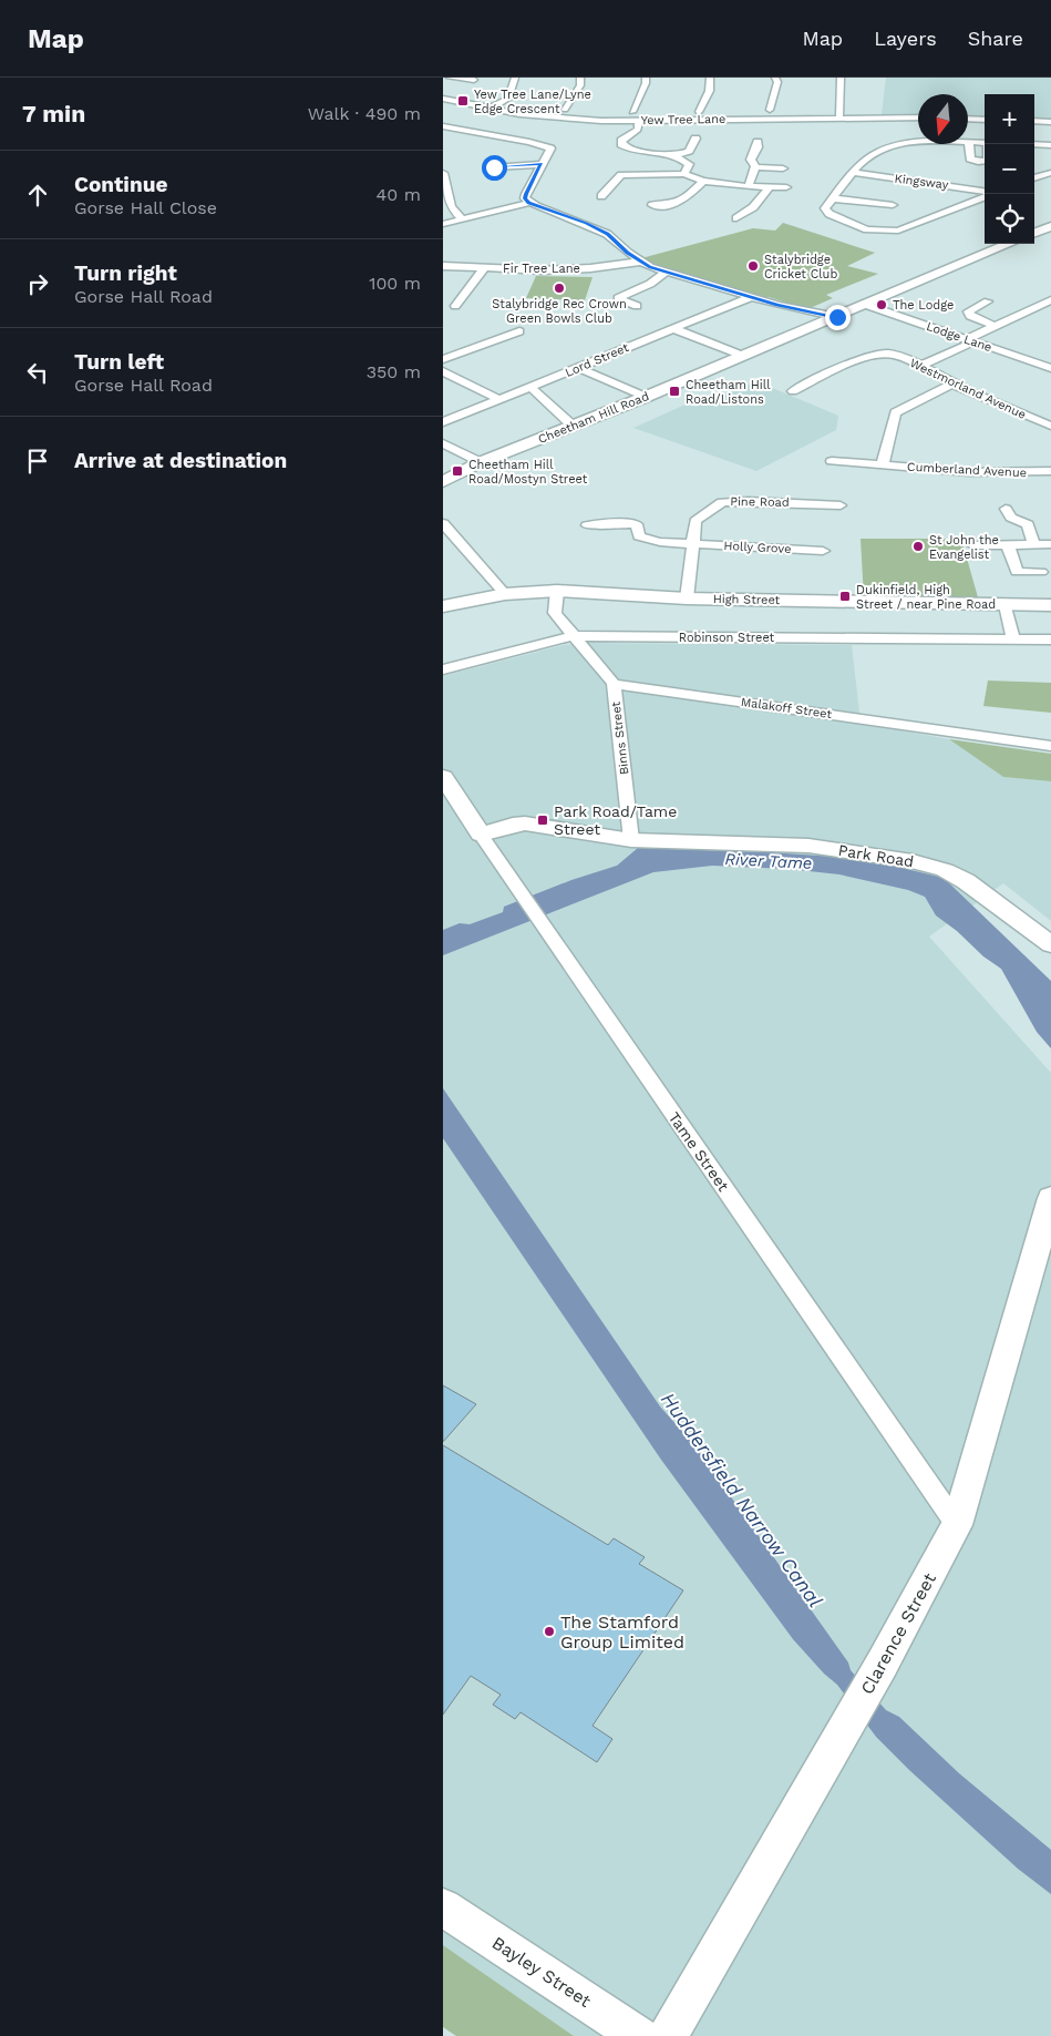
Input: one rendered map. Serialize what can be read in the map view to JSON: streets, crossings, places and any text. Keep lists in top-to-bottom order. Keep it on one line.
{"streets":{"main road":["Cheetham Hill Road","High Street","Park Road","Tame Street","Clarence Street","Bayley Street"],"street":["Yew Tree Lane","Kingsway","Fir Tree Lane","Lodge Lane","Lord Street","Westmorland Avenue","Cumberland Avenue","Pine Road","Holly Grove","Robinson Street","Malakoff Street","Binns Street"]},"crossings":[["Lodge Lane","Cheetham Hill Road"],["Westmorland Avenue","Cumberland Avenue"],["Pine Road","Holly Grove"],["Pine Road","High Street"],["High Street","Binns Street"],["Robinson Street","Binns Street"],["Malakoff Street","Binns Street"],["Binns Street","Park Road"],["Park Road","Tame Street"],["Tame Street","Clarence Street"]],"water":["River Tame","Huddersfield Narrow Canal"],"places":{"transit":["Yew Tree Lane/Lyne Edge Crescent","Cheetham Hill Road/Listons","Cheetham Hill Road/Mostyn Street","Dukinfield, High Street / near Pine Road","Park Road/Tame Street"],"other":["Stalybridge Cricket Club","Stalybridge Rec Crown Green Bowls Club","The Lodge","St John the Evangelist","The Stamford Group Limited"]},"north":"bottom","page":{"header":"Map","nav":["Map","Layers","Share"],"heading":["7 min","Walk · 490 m"],"map_buttons":["+","−"],"list":[["Continue","Gorse Hall Close","40 m"],["Turn right","Gorse Hall Road","100 m"],["Turn left","Gorse Hall Road","350 m"],"Arrive at destination"]}}
